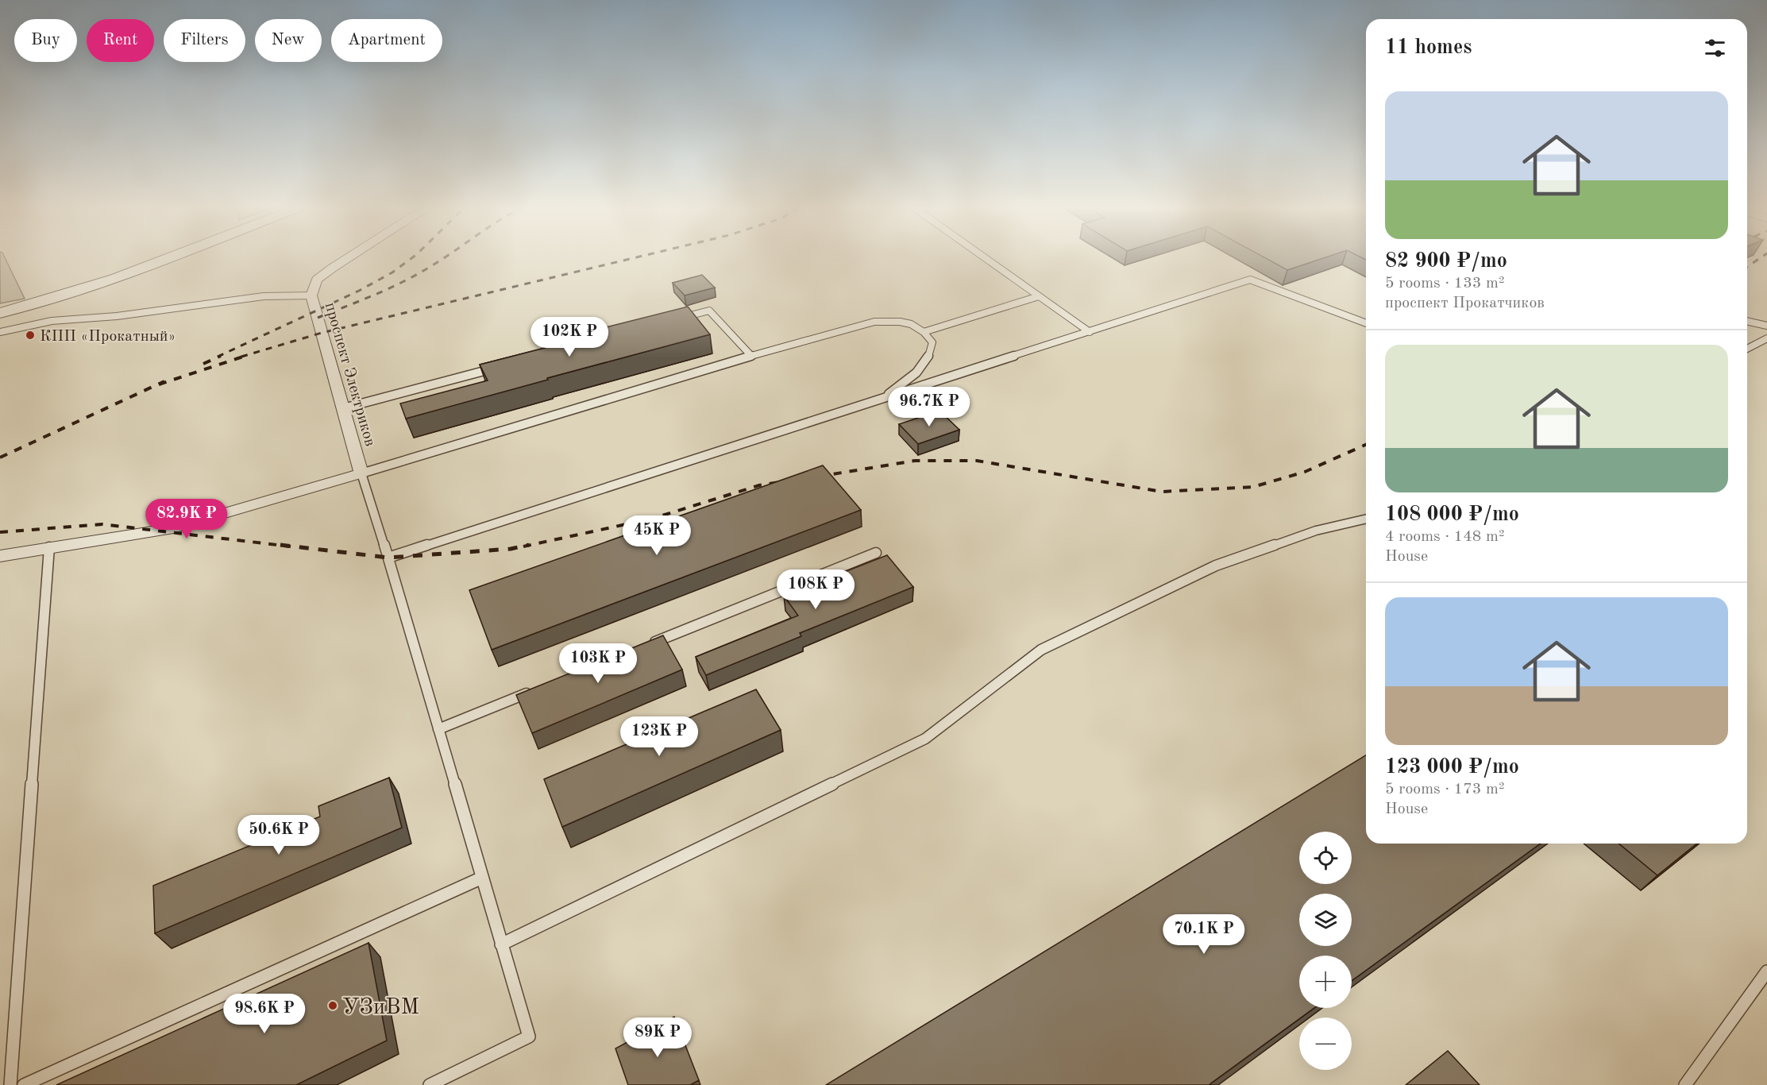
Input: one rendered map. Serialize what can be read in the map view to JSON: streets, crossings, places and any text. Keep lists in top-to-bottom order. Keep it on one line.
{"streets":{"street":["проспект Электриков"]},"places":["КПП «Прокатный»","УЗиВМ"],"page":{"chip":["Buy","Rent","Filters","New","Apartment"],"heading":"11 homes","list":[{"name":"82 900 ₽/mo","note":"5 rooms · 133 m² · проспект Прокатчиков"},{"name":"108 000 ₽/mo","note":"4 rooms · 148 m² · House"},{"name":"123 000 ₽/mo","note":"5 rooms · 173 m² · House"}],"price":["102K ₽","96.7K ₽","82.9K ₽","45K ₽","108K ₽","103K ₽","123K ₽","50.6K ₽","70.1K ₽","98.6K ₽","89K ₽"],"map_buttons":["+","−"]}}
